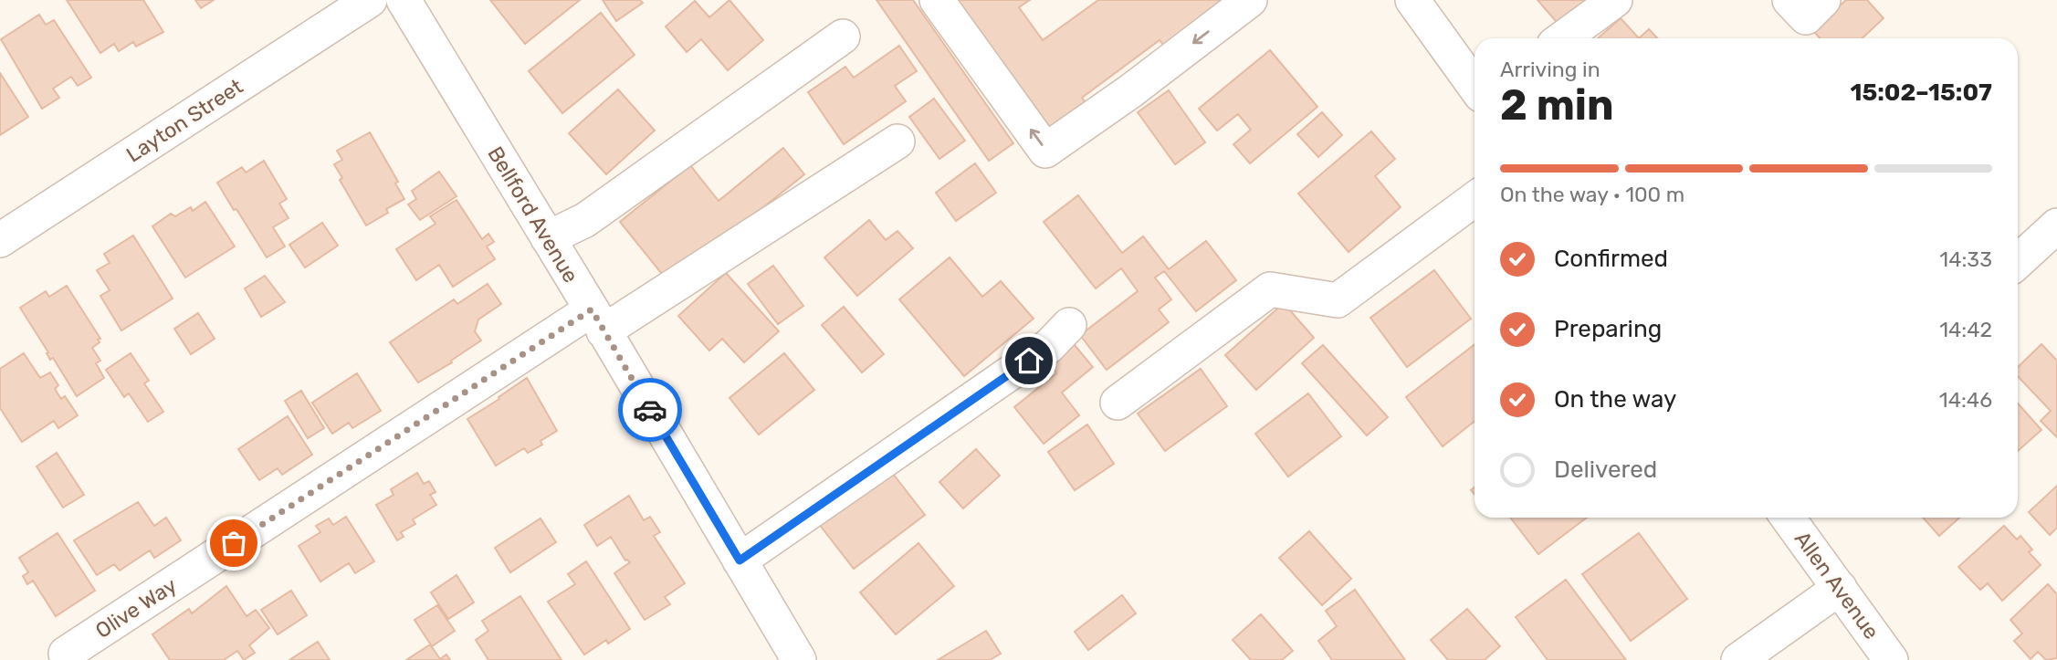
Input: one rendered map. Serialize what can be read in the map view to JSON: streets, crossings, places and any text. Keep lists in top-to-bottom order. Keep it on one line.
{"streets":{"street":["Layton Street","Bellford Avenue","Allen Avenue","Olive Way"]},"crossings":[["Bellford Avenue","Olive Way"]],"page":{"heading":["2 min","Arriving in","15:02–15:07"],"bar":"On the way · 100 m","list":[["Confirmed","14:33"],["Preparing","14:42"],["On the way","14:46"],"Delivered"]}}
